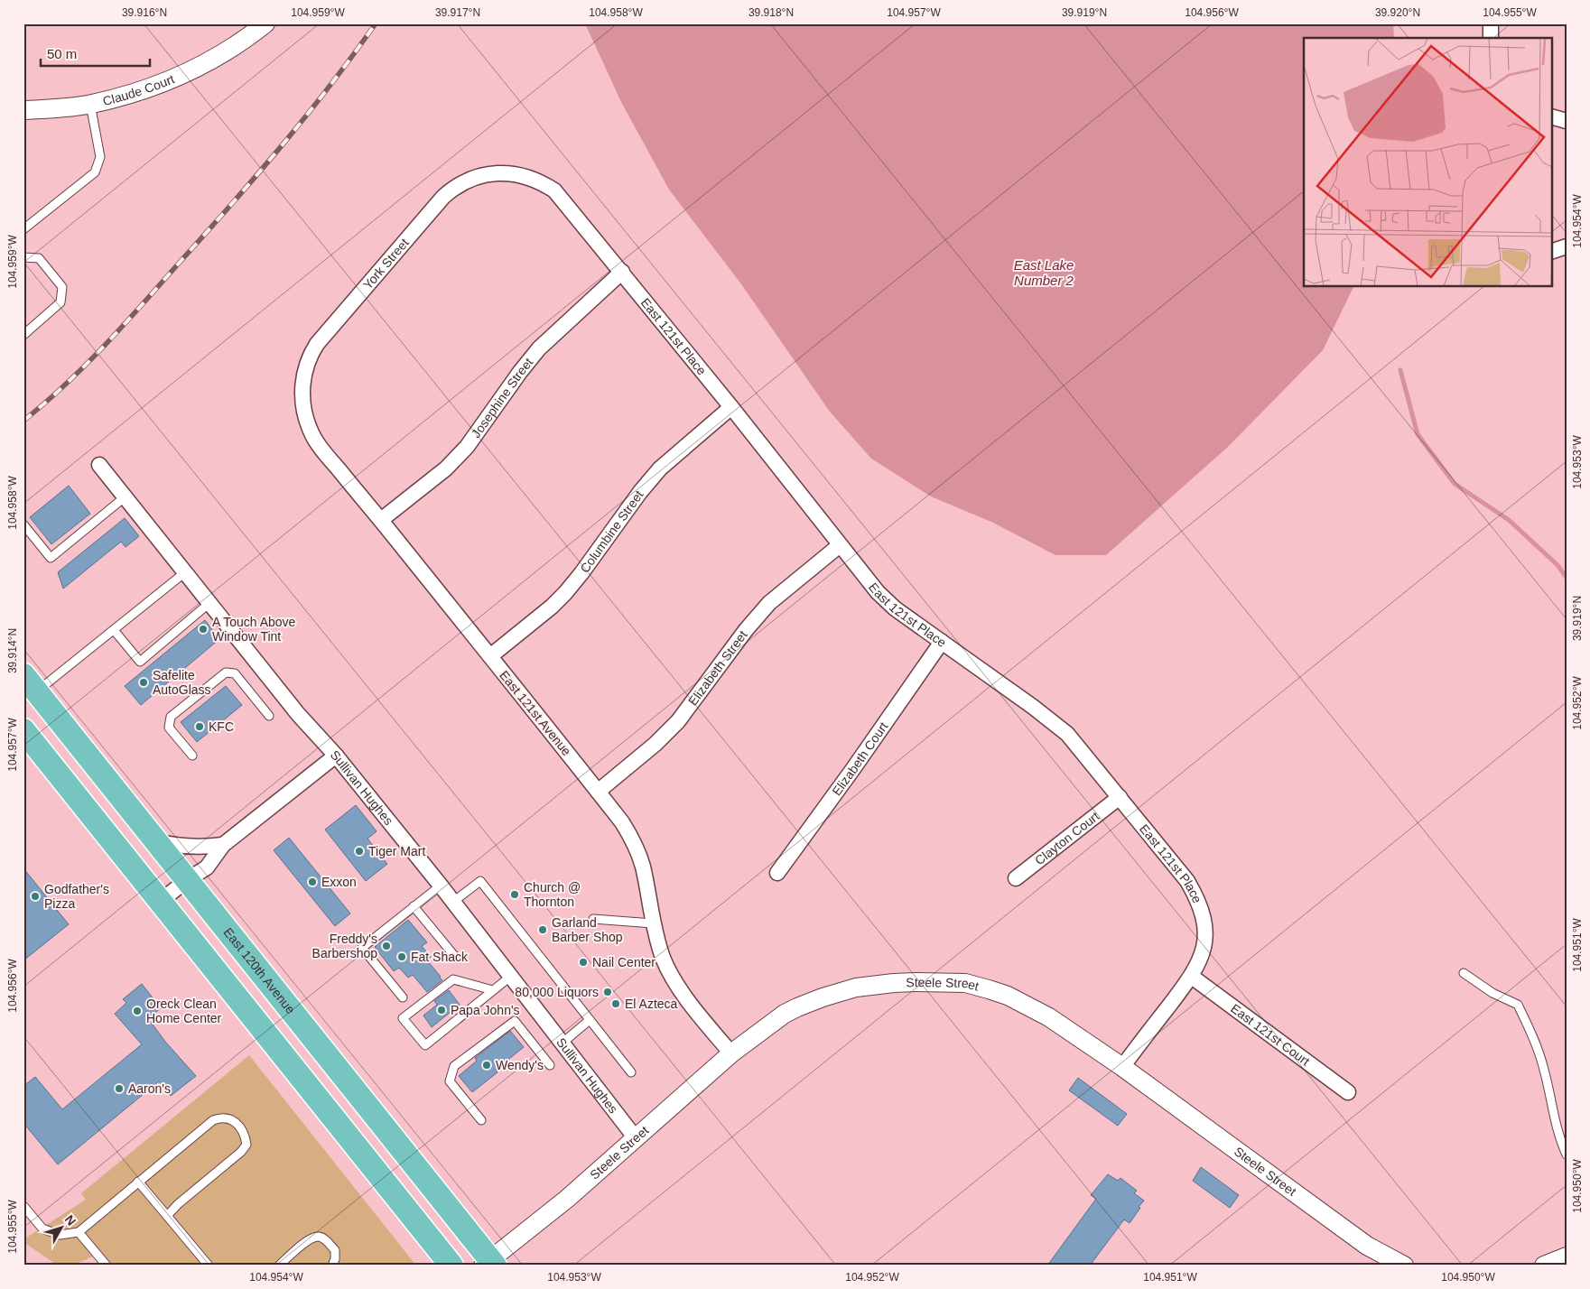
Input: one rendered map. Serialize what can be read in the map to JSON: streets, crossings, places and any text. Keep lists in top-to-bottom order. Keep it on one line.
{"streets":{"main road":["East 120th Avenue"],"street":["Claude Court","York Street","East 121st Place","Josephine Street","Columbine Street","Elizabeth Street","East 121st Avenue","Elizabeth Court","Sullivan Hughes","Clayton Court","Steele Street","East 121st Court"]},"crossings":[["York Street","East 121st Place"],["York Street","East 121st Avenue"],["East 121st Place","Josephine Street"],["East 121st Place","Columbine Street"],["East 121st Place","Elizabeth Street"],["East 121st Place","Elizabeth Court"],["East 121st Place","Clayton Court"],["East 121st Place","Steele Street"],["East 121st Place","East 121st Court"],["Josephine Street","East 121st Avenue"],["Columbine Street","East 121st Avenue"],["Elizabeth Street","East 121st Avenue"],["East 121st Avenue","Steele Street"],["Sullivan Hughes","Steele Street"],["East 120th Avenue","Steele Street"]],"water":["East Lake Number 2"],"places":["A Touch Above Window Tint","Safelite AutoGlass","KFC","Tiger Mart","Exxon","Church @ Thornton","Godfather's Pizza","Garland Barber Shop","Freddy's Barbershop","Fat Shack","Nail Center","80,000 Liquors","El Azteca","Papa John's","Oreck Clean Home Center","Wendy's","Aaron's"],"scale_bar":"50 m","north":"top right","coordinates":["39.916°N","104.959°W","39.917°N","104.958°W","39.918°N","104.957°W","39.919°N","104.956°W","39.920°N","104.955°W","104.954°W","104.953°W","39.914°N","104.952°W","104.951°W","104.950°W"]}
